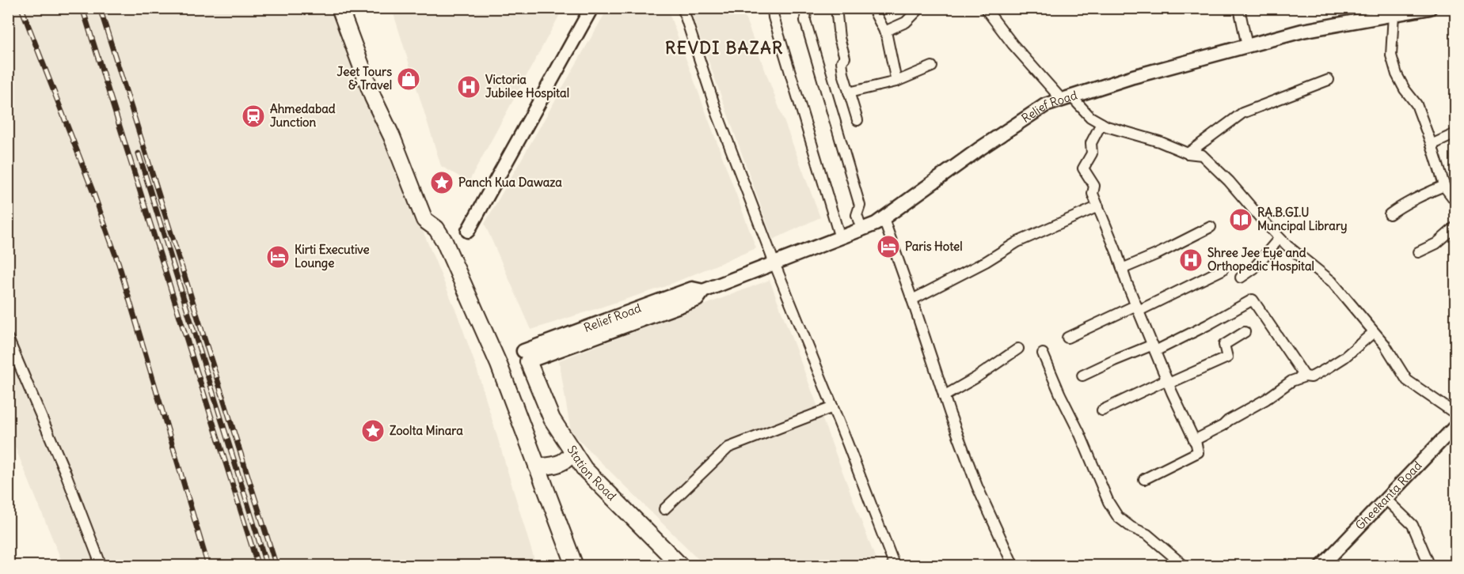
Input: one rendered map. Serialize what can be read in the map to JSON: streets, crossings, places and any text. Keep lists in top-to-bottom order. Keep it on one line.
{"streets":{"main road":["Relief Road","Station Road"],"street":["Gheekanta Road"]},"crossings":[["Relief Road","Station Road"]],"districts":["REVDI BAZAR"],"places":{"shop":["Jeet Tours & Travel"],"hospital":["Victoria Jubilee Hospital","Shree Jee Eye and Orthopedic Hospital"],"station":["Ahmedabad Junction"],"place":["Panch Kua Dawaza","Zoolta Minara"],"library":["RA.B.GI.U Muncipal Library"],"hotel":["Paris Hotel","Kirti Executive Lounge"]}}
